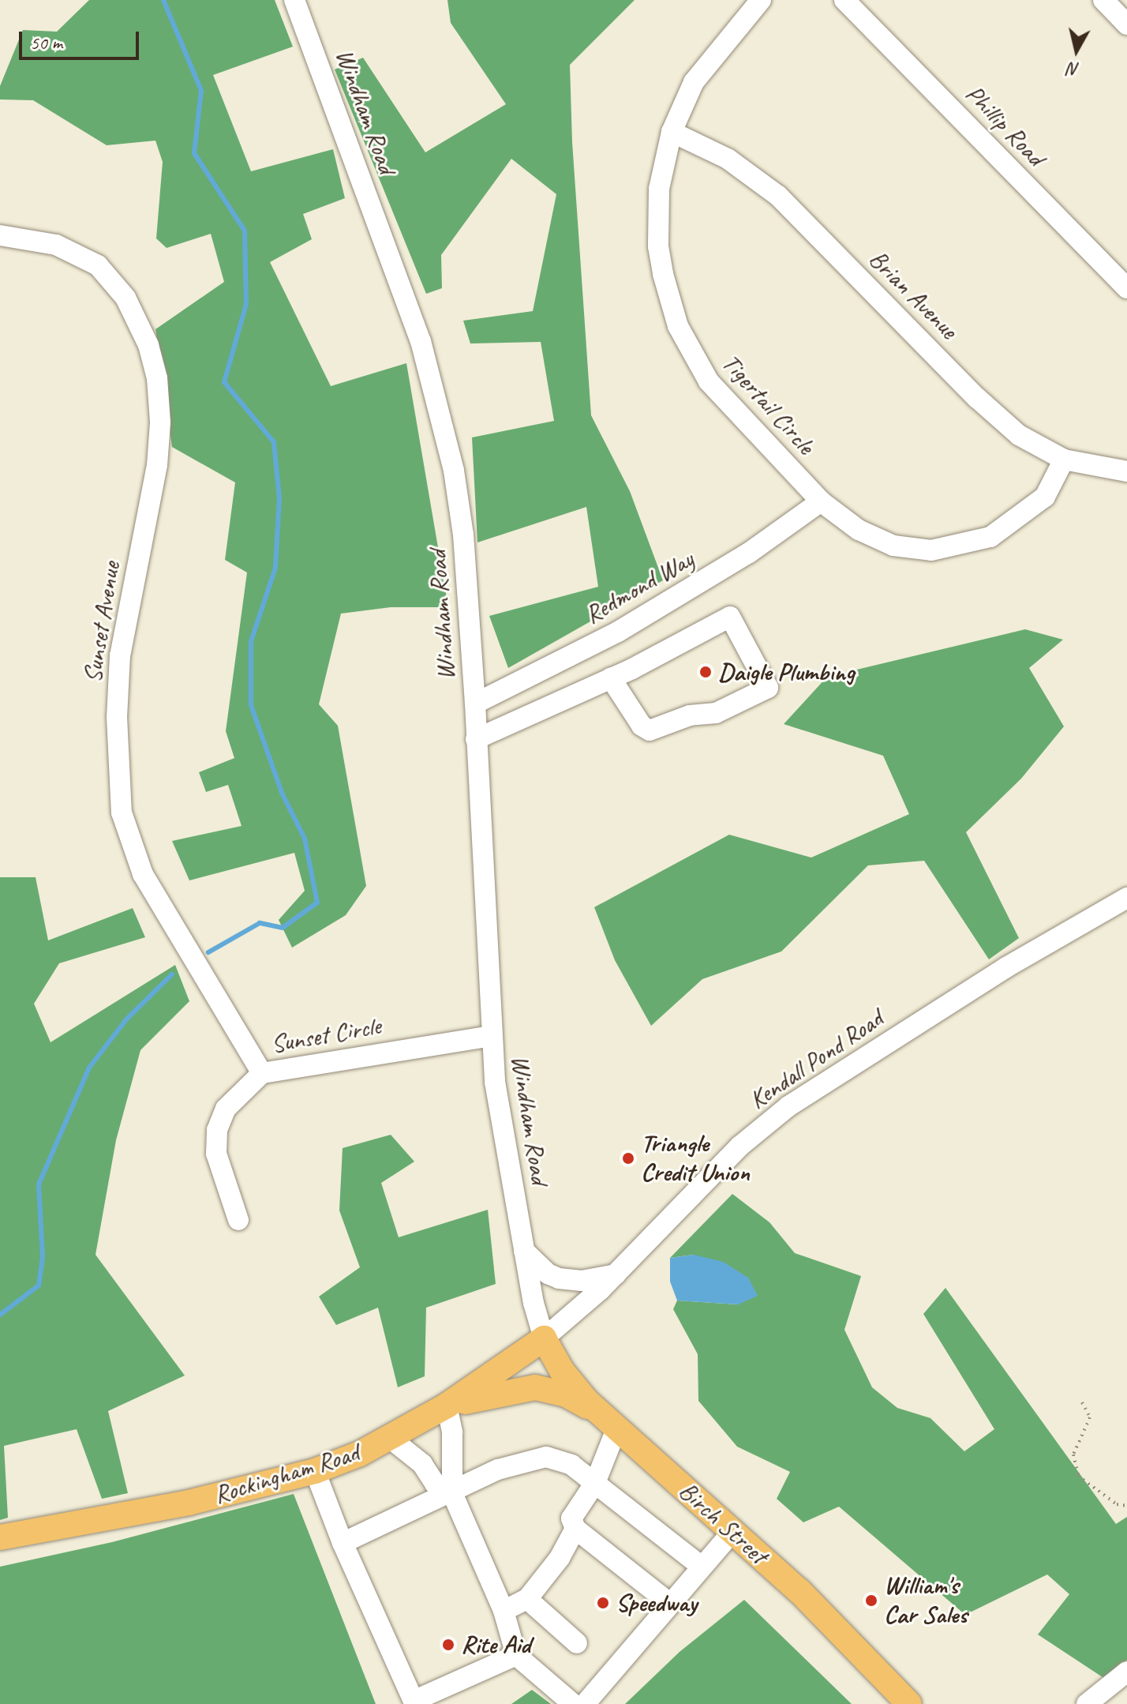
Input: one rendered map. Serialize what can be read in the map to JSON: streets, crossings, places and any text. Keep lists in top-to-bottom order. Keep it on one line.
{"streets":{"main road":["Rockingham Road","Birch Street"],"street":["Windham Road","Phillip Road","Brian Avenue","Tigertail Circle","Redmond Way","Sunset Avenue","Sunset Circle","Kendall Pond Road"]},"crossings":[["Windham Road","Redmond Way"],["Windham Road","Sunset Circle"],["Windham Road","Kendall Pond Road"],["Windham Road","Rockingham Road"],["Windham Road","Birch Street"],["Brian Avenue","Tigertail Circle"],["Tigertail Circle","Redmond Way"],["Sunset Avenue","Sunset Circle"],["Kendall Pond Road","Rockingham Road"],["Kendall Pond Road","Birch Street"],["Rockingham Road","Birch Street"]],"places":["Daigle Plumbing","Triangle Credit Union","William's Car Sales","Speedway","Rite Aid"],"scale_bar":"50 m","north":"bottom"}
